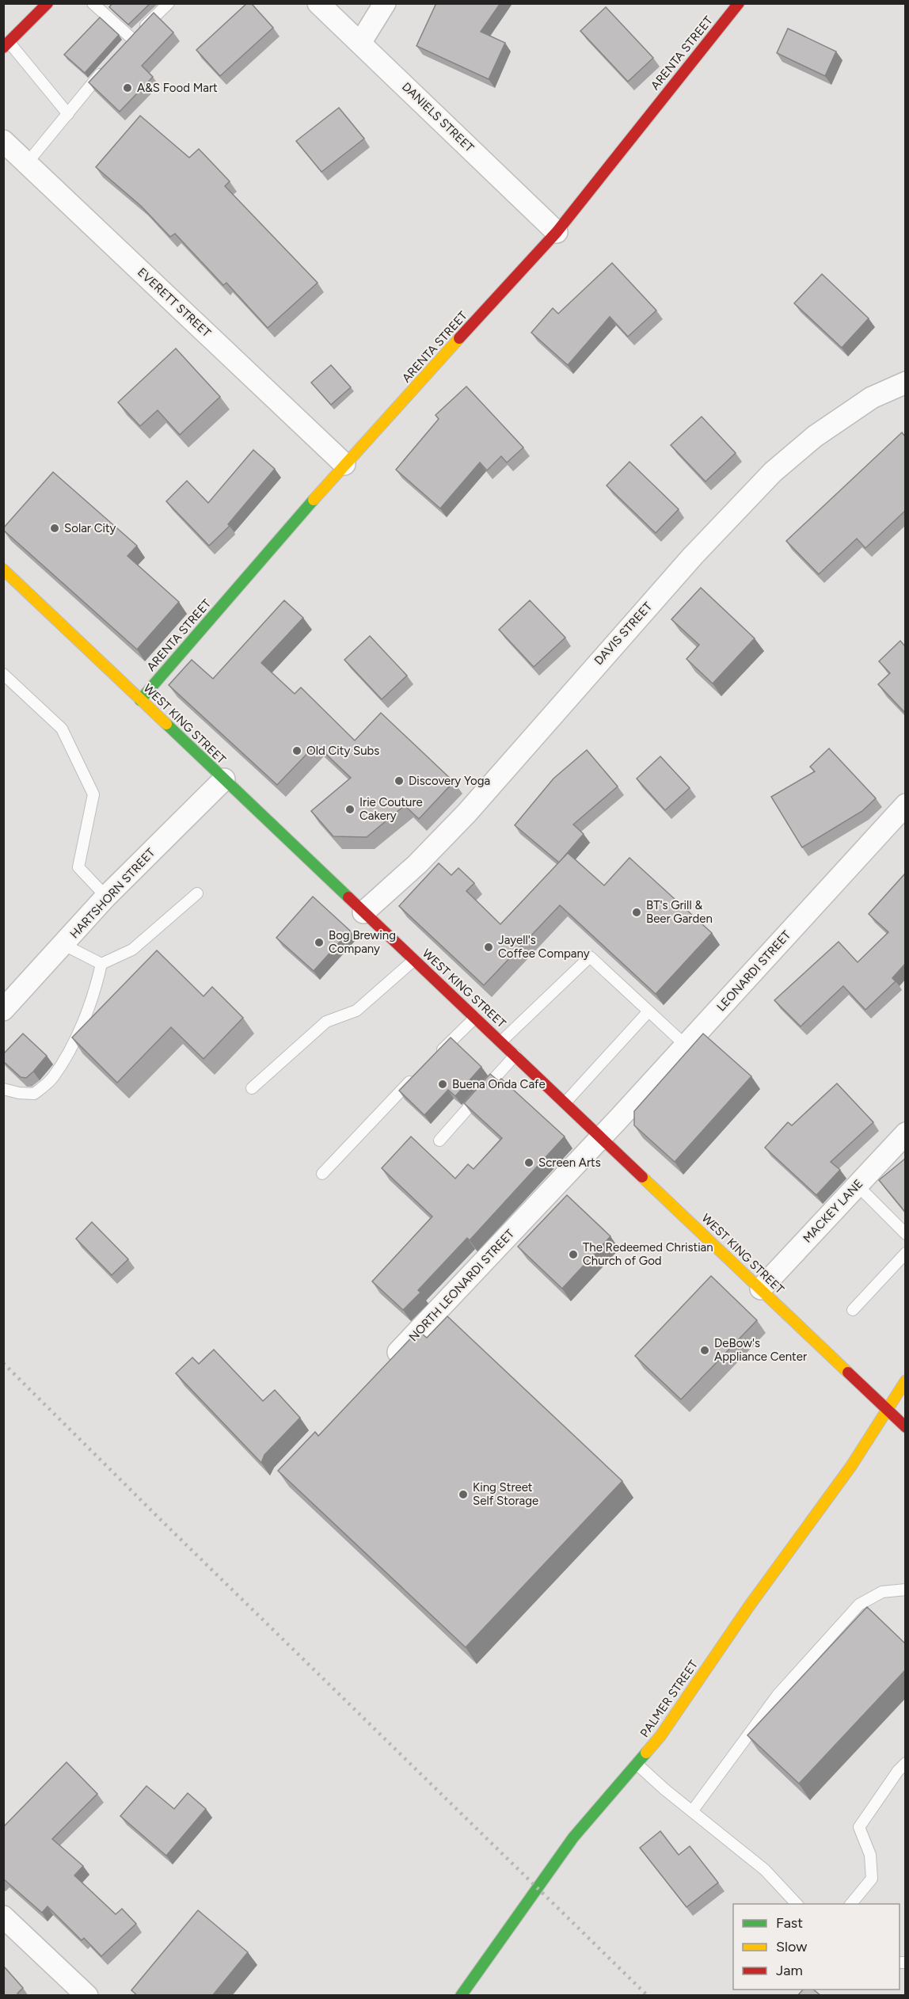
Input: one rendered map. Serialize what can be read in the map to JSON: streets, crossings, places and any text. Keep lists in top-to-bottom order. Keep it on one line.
{"streets":{"main road":["ARENTA STREET","WEST KING STREET","PALMER STREET"],"street":["DANIELS STREET","EVERETT STREET","DAVIS STREET","HARTSHORN STREET","LEONARDI STREET","MACKEY LANE","NORTH LEONARDI STREET"]},"crossings":[["ARENTA STREET","DANIELS STREET"],["ARENTA STREET","EVERETT STREET"],["ARENTA STREET","WEST KING STREET"],["DAVIS STREET","WEST KING STREET"],["WEST KING STREET","HARTSHORN STREET"],["WEST KING STREET","LEONARDI STREET"],["WEST KING STREET","MACKEY LANE"],["WEST KING STREET","NORTH LEONARDI STREET"],["WEST KING STREET","PALMER STREET"],["LEONARDI STREET","NORTH LEONARDI STREET"]],"places":["A&S Food Mart","Solar City","Old City Subs","Discovery Yoga","Irie Couture Cakery","BT's Grill & Beer Garden","Bog Brewing Company","Jayell's Coffee Company","Buena Onda Cafe","Screen Arts","The Redeemed Christian Church of God","DeBow's Appliance Center","King Street Self Storage"],"legend":["Fast","Slow","Jam"]}
